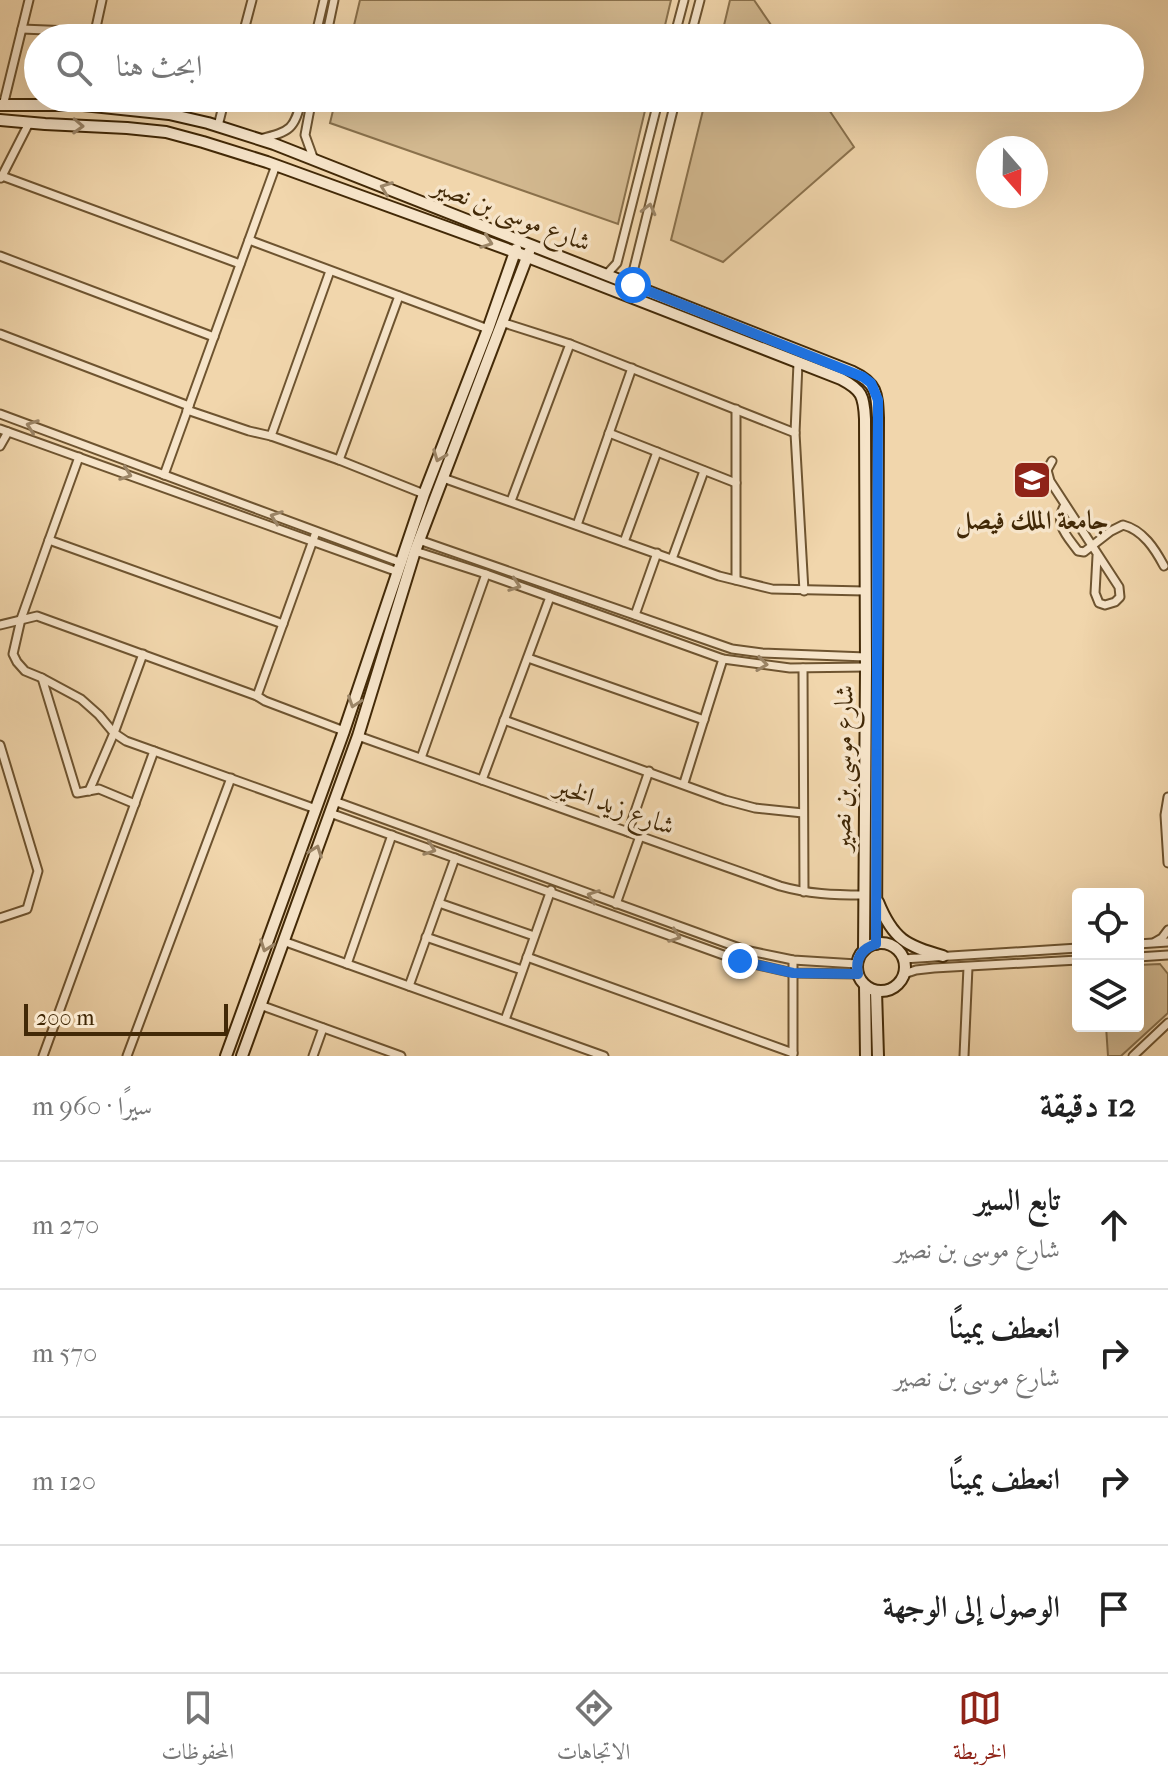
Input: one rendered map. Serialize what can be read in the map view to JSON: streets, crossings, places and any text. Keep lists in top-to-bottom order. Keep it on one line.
{"streets":{"street":["شارع موسى بن نصير","شارع زيد الخير"]},"crossings":[["شارع موسى بن نصير","شارع زيد الخير"]],"places":{"school or university":["جامعة الملك فيصل"]},"scale_bar":"200 m","north":"bottom","page":{"search":"ابحث هنا","scale":"200 m","heading":["12 دقيقة","سيرًا · 960 m"],"list":[["تابع السير","شارع موسى بن نصير","270 m"],["انعطف يمينًا","شارع موسى بن نصير","570 m"],["انعطف يمينًا","120 m"],"الوصول إلى الوجهة"],"nav":["الخريطة","الاتجاهات","المحفوظات"]}}
